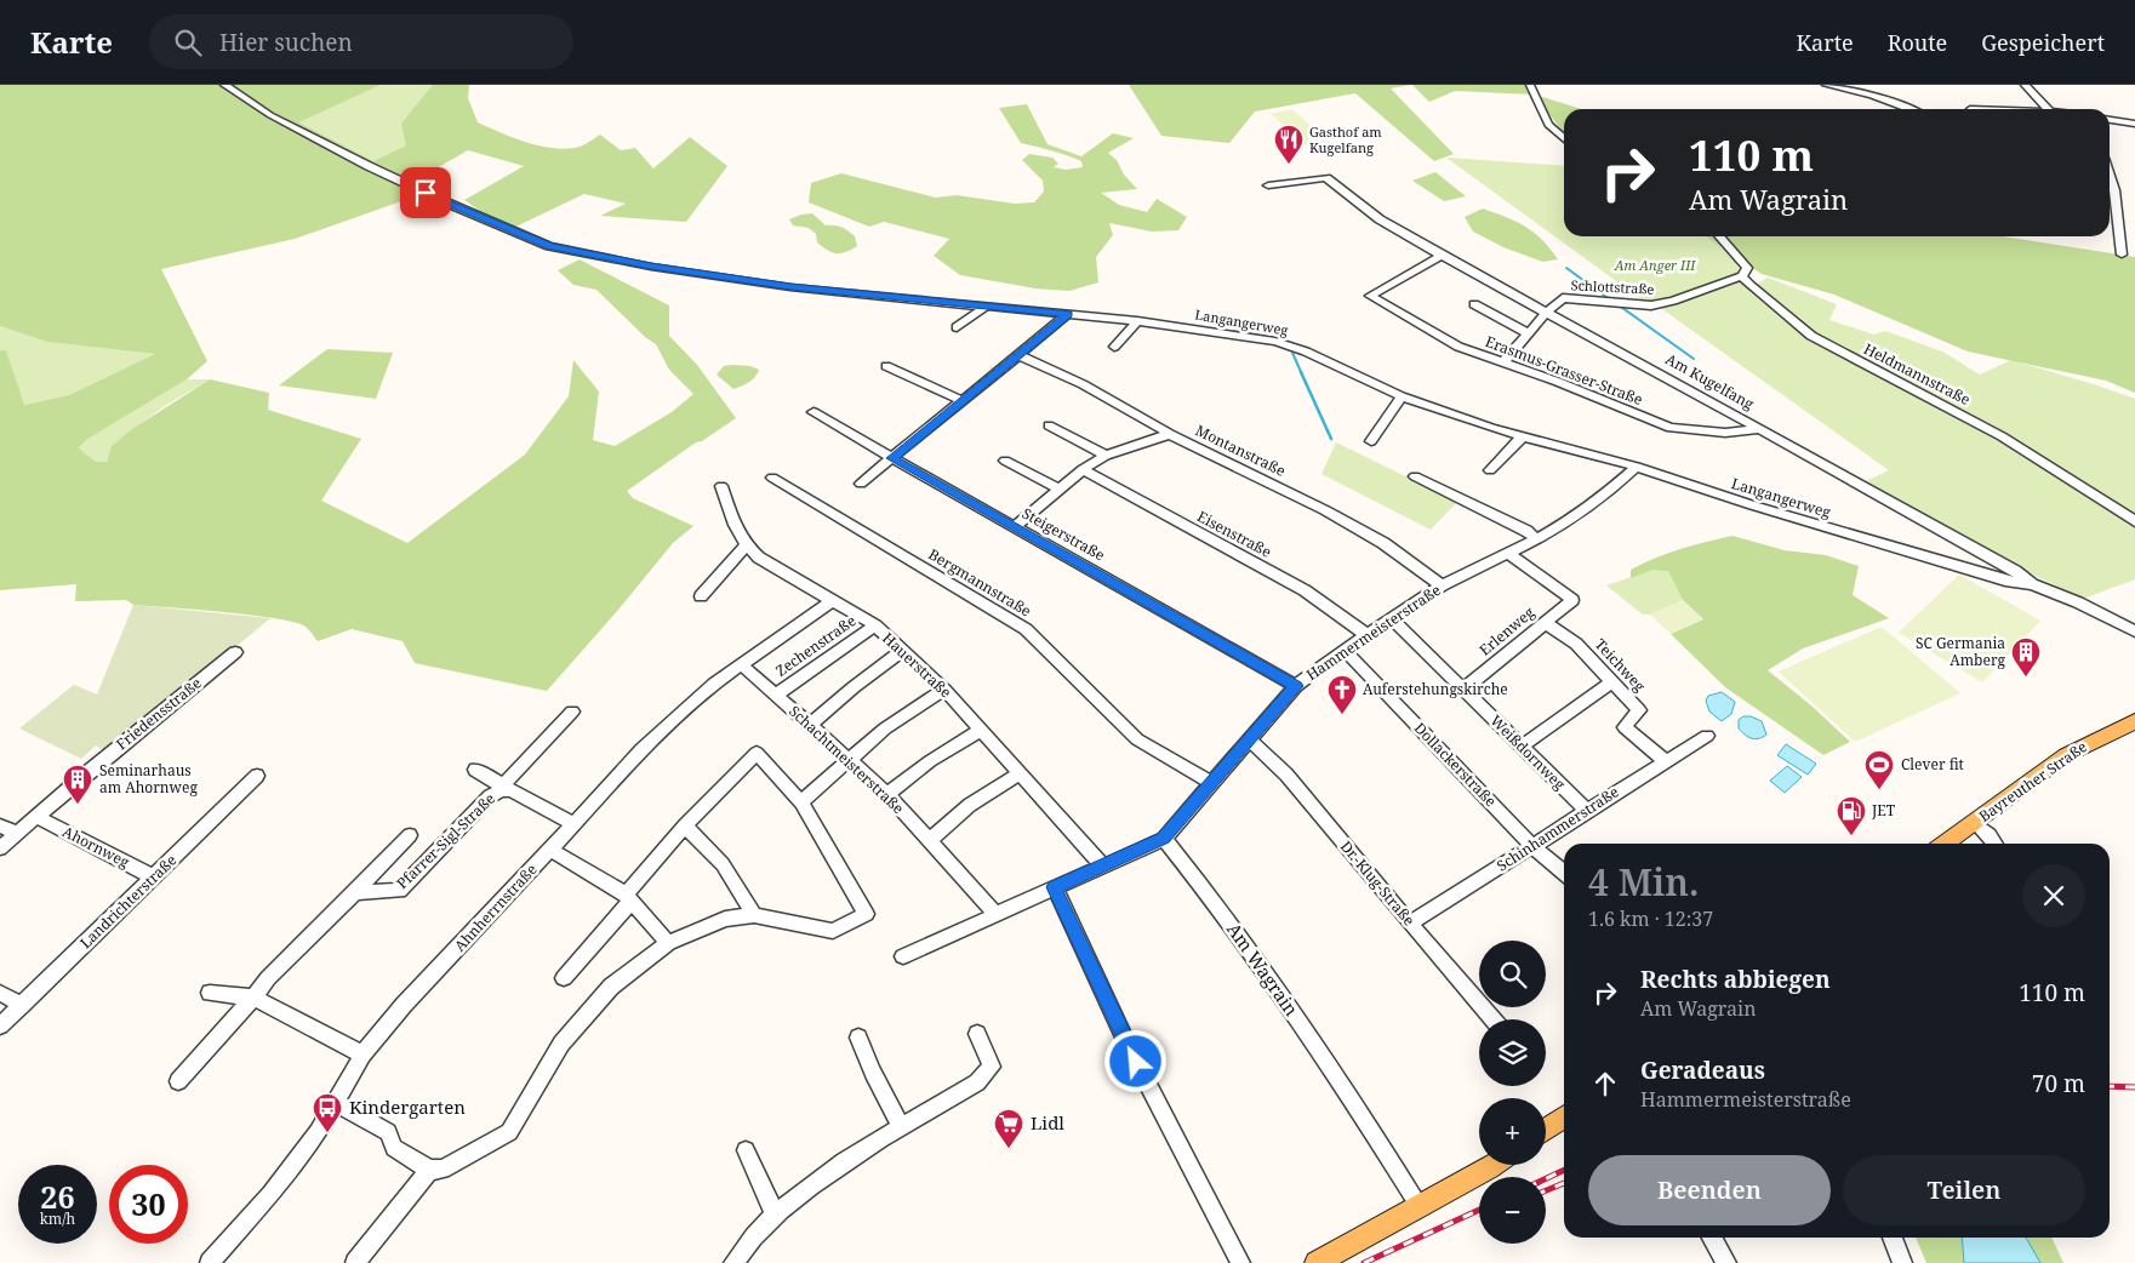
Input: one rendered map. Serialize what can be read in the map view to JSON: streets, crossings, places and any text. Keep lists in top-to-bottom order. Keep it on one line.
{"streets":{"main road":["Bayreuther Straße"],"street":["Schlottstraße","Langangerweg","Erasmus-Grasser-Straße","Heldmannstraße","Am Kugelfang","Montanstraße","Steigerstraße","Eisenstraße","Bergmannstraße","Erlenweg","Hammermeisterstraße","Zechenstraße","Hauerstraße","Teichweg","Friedensstraße","Weißdornweg","Schachtmeisterstraße","Dollackerstraße","Schinhammerstraße","Pfarrer-Sigl-Straße","Ahornweg","Dr.-Klug-Straße","Landrichterstraße","Ahnherrnstraße","Am Wagrain"]},"crossings":[["Schlottstraße","Erasmus-Grasser-Straße"],["Schlottstraße","Heldmannstraße"],["Schlottstraße","Am Kugelfang"],["Langangerweg","Am Kugelfang"],["Langangerweg","Hammermeisterstraße"],["Erasmus-Grasser-Straße","Am Kugelfang"],["Montanstraße","Hammermeisterstraße"],["Steigerstraße","Hammermeisterstraße"],["Eisenstraße","Hammermeisterstraße"],["Bergmannstraße","Hammermeisterstraße"],["Erlenweg","Hammermeisterstraße"],["Erlenweg","Teichweg"],["Erlenweg","Weißdornweg"],["Hammermeisterstraße","Weißdornweg"],["Hammermeisterstraße","Dollackerstraße"],["Hammermeisterstraße","Dr.-Klug-Straße"],["Hammermeisterstraße","Am Wagrain"],["Zechenstraße","Hauerstraße"],["Zechenstraße","Schachtmeisterstraße"],["Hauerstraße","Ahnherrnstraße"],["Teichweg","Schinhammerstraße"],["Friedensstraße","Ahornweg"],["Weißdornweg","Schinhammerstraße"],["Schachtmeisterstraße","Ahnherrnstraße"],["Dollackerstraße","Schinhammerstraße"],["Schinhammerstraße","Dr.-Klug-Straße"],["Pfarrer-Sigl-Straße","Ahnherrnstraße"],["Ahornweg","Landrichterstraße"]],"parks":["Am Anger III"],"places":{"restaurant":["Gasthof am Kugelfang"],"building":["SC Germania Amberg","Seminarhaus am Ahornweg"],"church":["Auferstehungskirche"],"sports":["Clever fit"],"fuel station":["JET"],"bus stop":["Kindergarten"],"supermarket":["Lidl"]},"page":{"header":"Karte","search":"Hier suchen","nav":["Karte","Route","Gespeichert"],"turn":["110 m","Am Wagrain"],"heading":["4 Min.","1.6 km · 12:37"],"map_buttons":["+","−"],"list":[{"name":"Rechts abbiegen","note":"Am Wagrain","value":"110 m"},{"name":"Geradeaus","note":"Hammermeisterstraße","value":"70 m"}],"buttons":["Beenden","Teilen"],"speed":"26 km/h","limit":"30"}}
